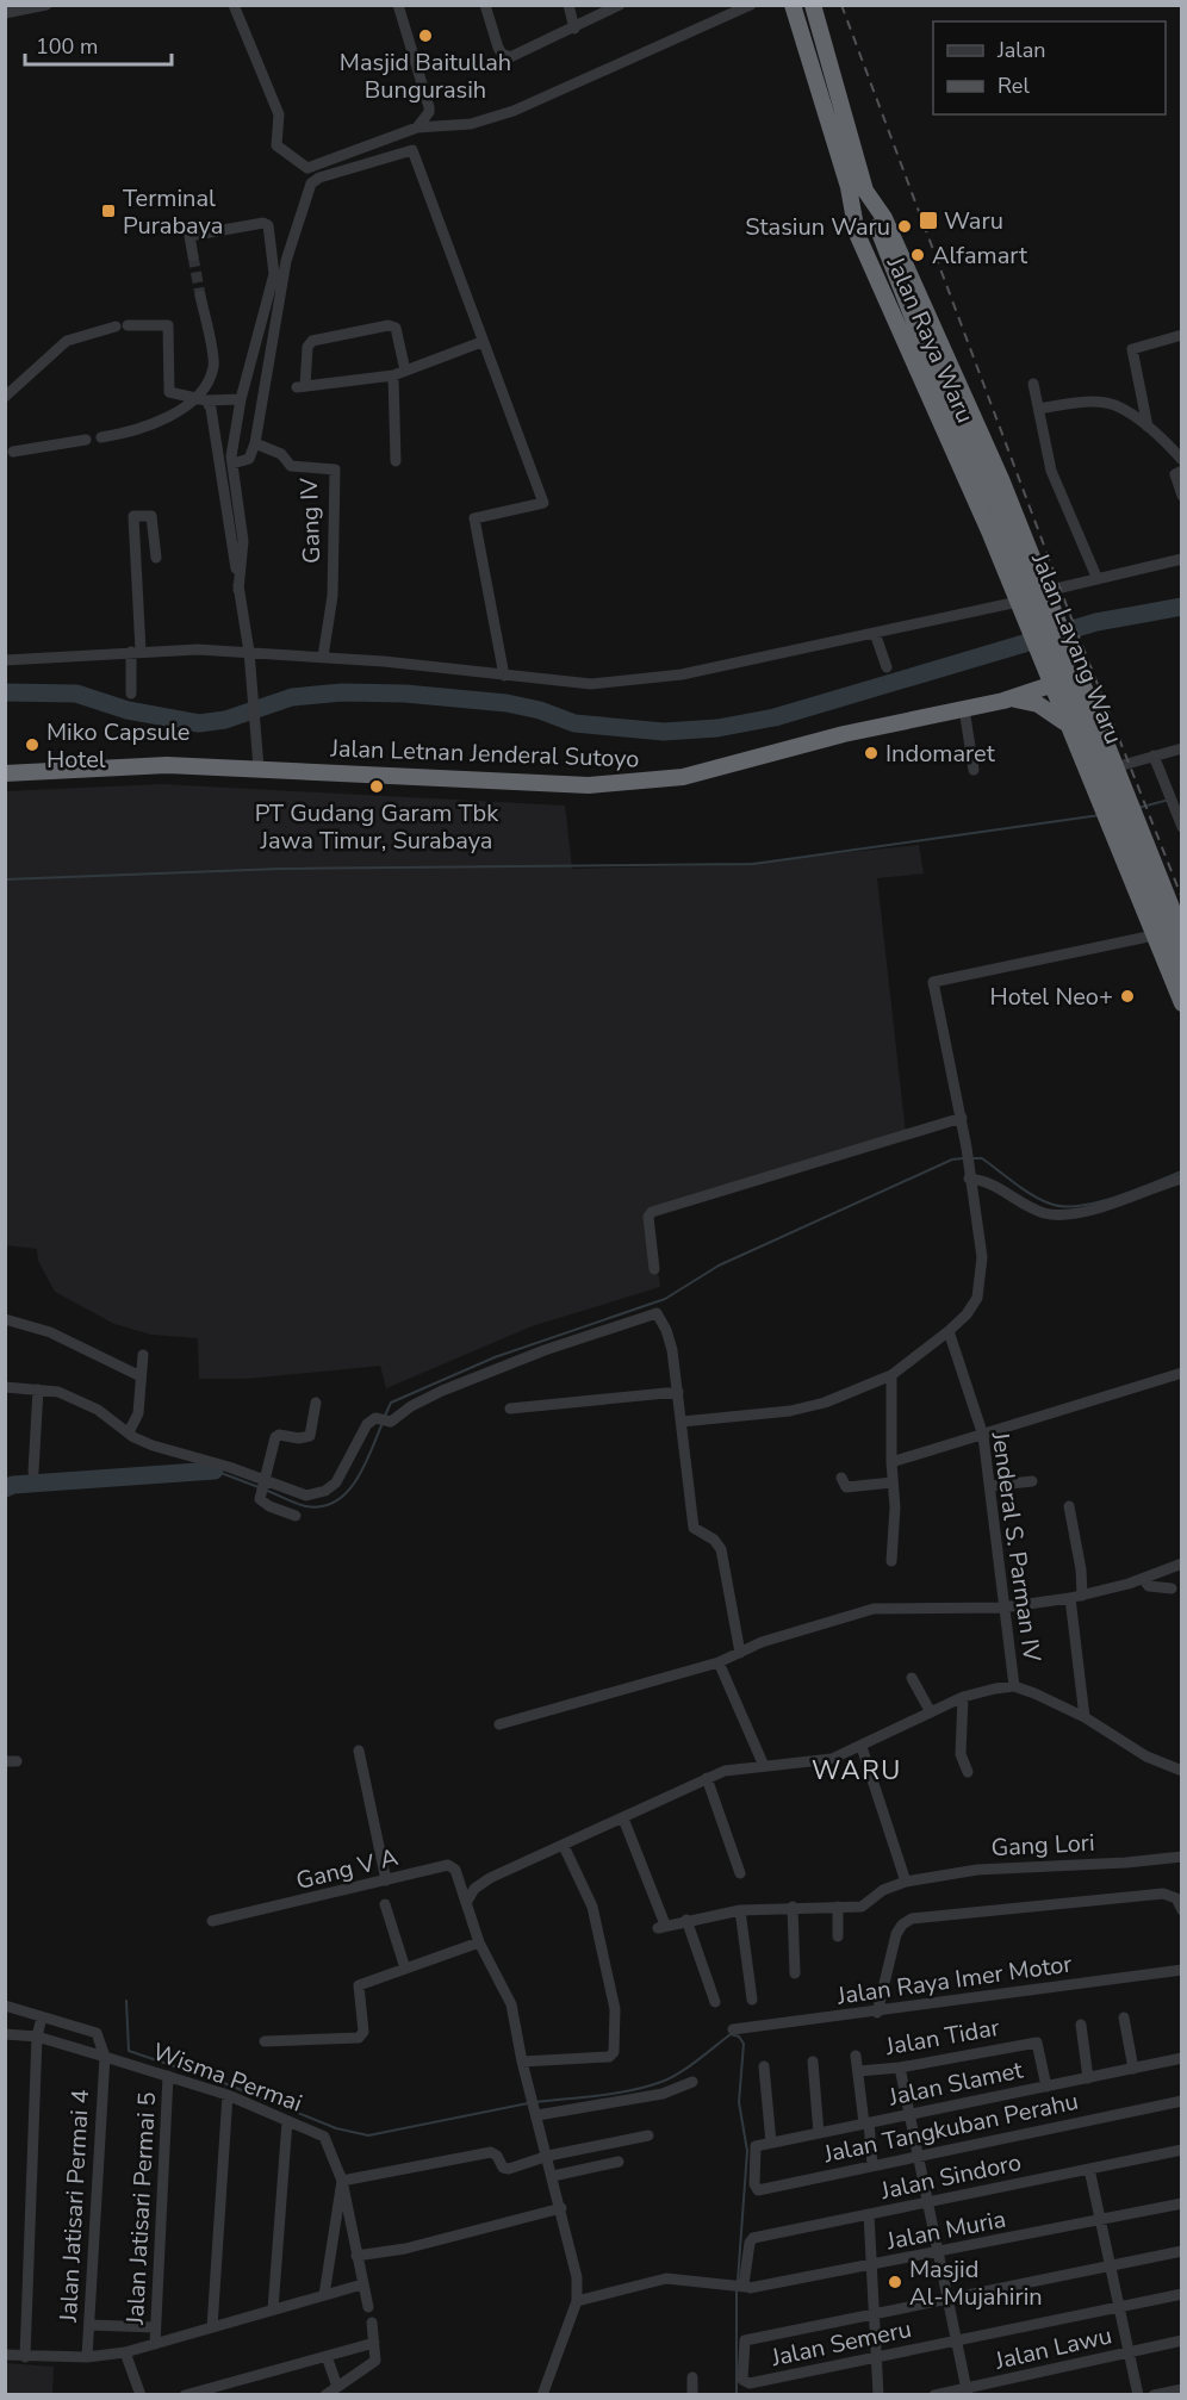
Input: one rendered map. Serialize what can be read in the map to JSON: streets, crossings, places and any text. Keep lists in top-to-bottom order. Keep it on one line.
{"streets":{"highway":["Jalan Raya Waru","Jalan Layang Waru","Jalan Letnan Jenderal Sutoyo"],"street":["Gang IV","Jenderal S. Parman IV","Gang Lori","Gang V A","Jalan Raya Imer Motor","Jalan Tidar","Wisma Permai","Jalan Slamet","Jalan Tangkuban Perahu","Jalan Sindoro","Jalan Jatisari Permai 4","Jalan Jatisari Permai 5","Jalan Muria","Jalan Semeru","Jalan Lawu"]},"crossings":[["Jalan Raya Waru","Jalan Layang Waru"],["Jalan Raya Waru","Jalan Letnan Jenderal Sutoyo"],["Jalan Tidar","Jalan Slamet"],["Wisma Permai","Jalan Jatisari Permai 4"],["Wisma Permai","Jalan Jatisari Permai 5"],["Jalan Slamet","Jalan Tangkuban Perahu"],["Jalan Sindoro","Jalan Muria"]],"districts":["WARU"],"places":{"other":["Masjid Baitullah Bungurasih","Stasiun Waru","Alfamart","Miko Capsule Hotel","Indomaret","PT Gudang Garam Tbk Jawa Timur, Surabaya","Hotel Neo+","Masjid Al-Mujahirin"],"transit":["Terminal Purabaya","Waru"]},"legend":["Jalan","Rel"],"scale_bar":"100 m"}
